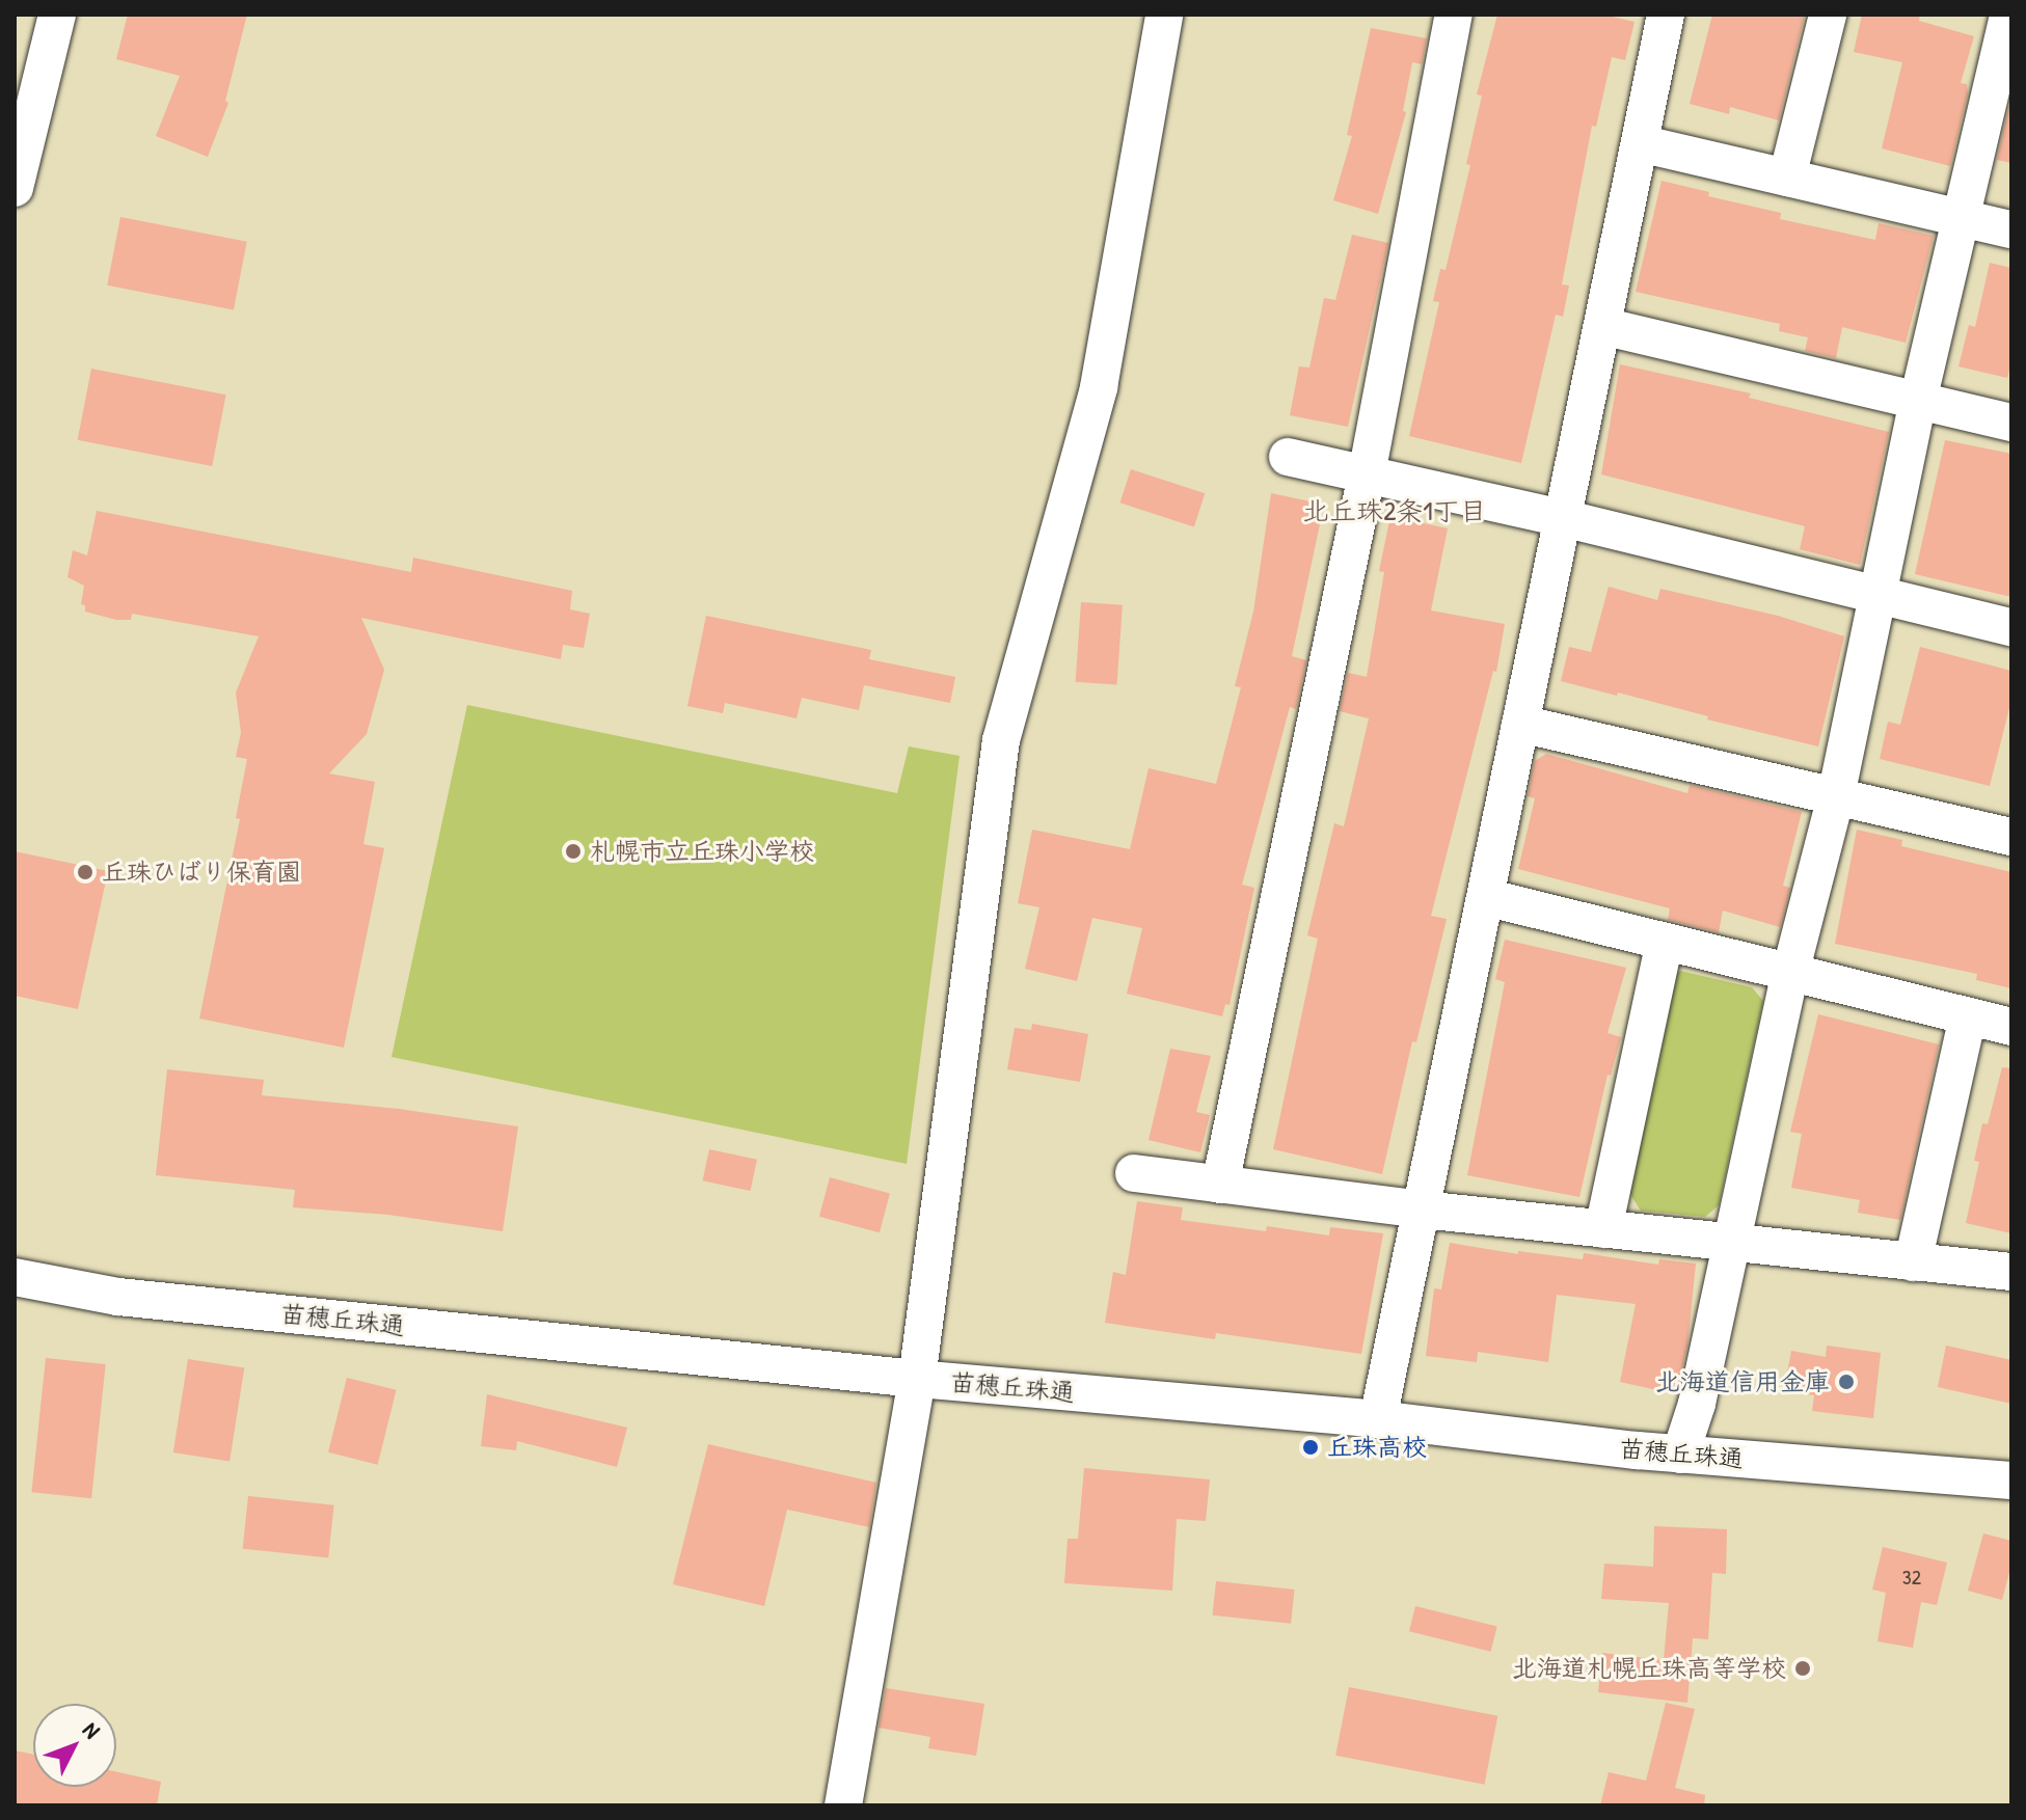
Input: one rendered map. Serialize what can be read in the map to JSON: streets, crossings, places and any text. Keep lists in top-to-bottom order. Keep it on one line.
{"streets":{"street":["苗穂丘珠通"]},"districts":["北丘珠2条1丁目"],"places":["札幌市立丘珠小学校","丘珠ひばり保育園","北海道信用金庫","丘珠高校","北海道札幌丘珠高等学校"],"house_numbers":["32"],"north":"top right"}
